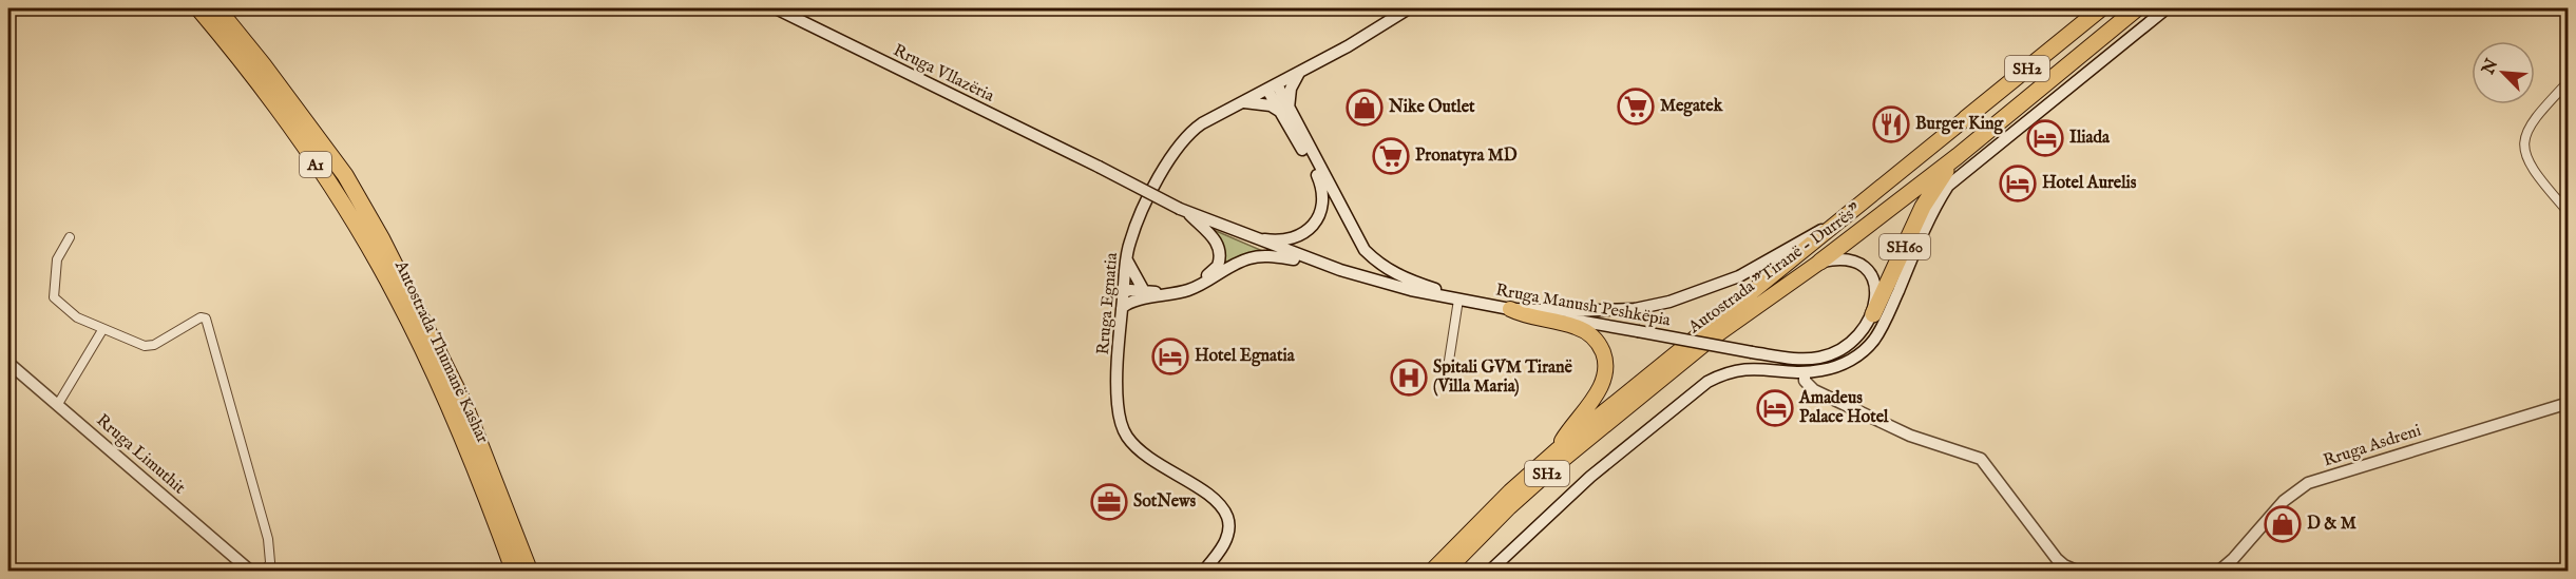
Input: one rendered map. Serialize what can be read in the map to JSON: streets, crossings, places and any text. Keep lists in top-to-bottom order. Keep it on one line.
{"streets":{"highway":["SH2","A1","SH60","Autostrada \"Tiranë - Durrës\"","Autostrada Thumanë Kashar"],"main road":["Rruga Vllazëria","Rruga Egnatia","Rruga Manush Peshkëpia","Rruga Asdreni","Rruga Limuthit"]},"crossings":[["Rruga Vllazëria","Rruga Manush Peshkëpia"],["SH60","Rruga Manush Peshkëpia"]],"places":{"supermarket":["Megatek","Pronatyra MD"],"shop":["Nike Outlet","D & M"],"restaurant":["Burger King"],"hotel":["Iliada","Hotel Aurelis","Hotel Egnatia","Amadeus Palace Hotel"],"hospital":["Spitali GVM Tiranë (Villa Maria)"],"office":["SotNews"]},"north":"top left"}
